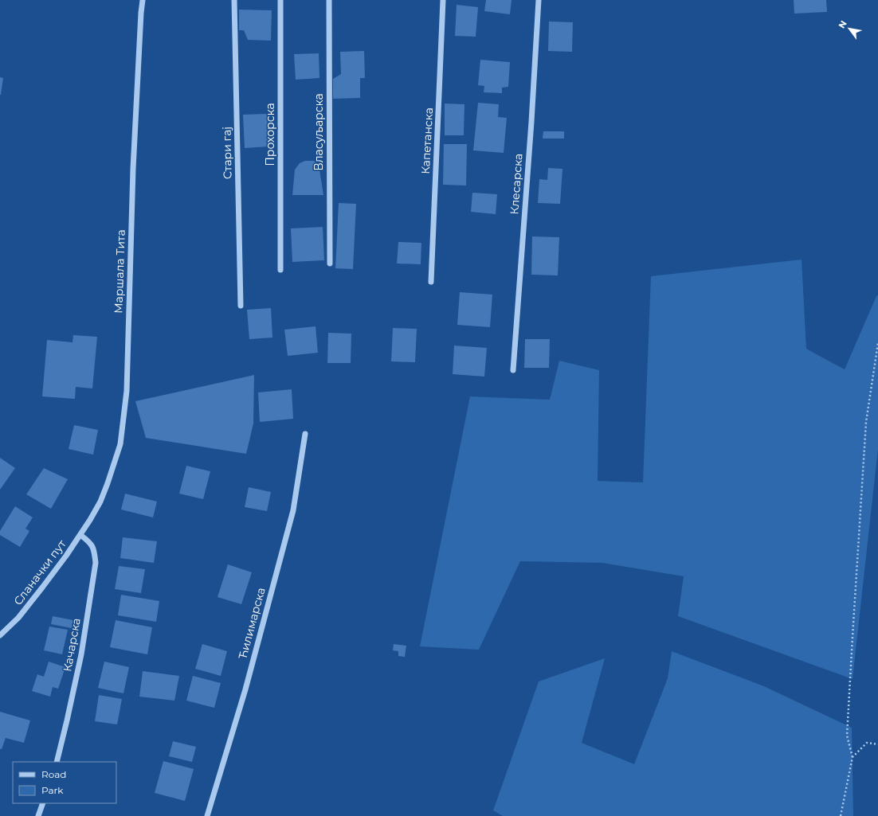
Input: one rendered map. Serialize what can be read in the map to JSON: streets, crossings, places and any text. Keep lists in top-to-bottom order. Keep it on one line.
{"streets":{"street":["Власуљарска","Прохорска","Капетанска","Стари гај","Клесарска","Маршала Тита","Сланачки пут","Ћилимарска","Качарска"]},"crossings":[["Маршала Тита","Сланачки пут"],["Маршала Тита","Качарска"],["Сланачки пут","Качарска"]],"legend":["Road","Park"],"north":"top left"}
